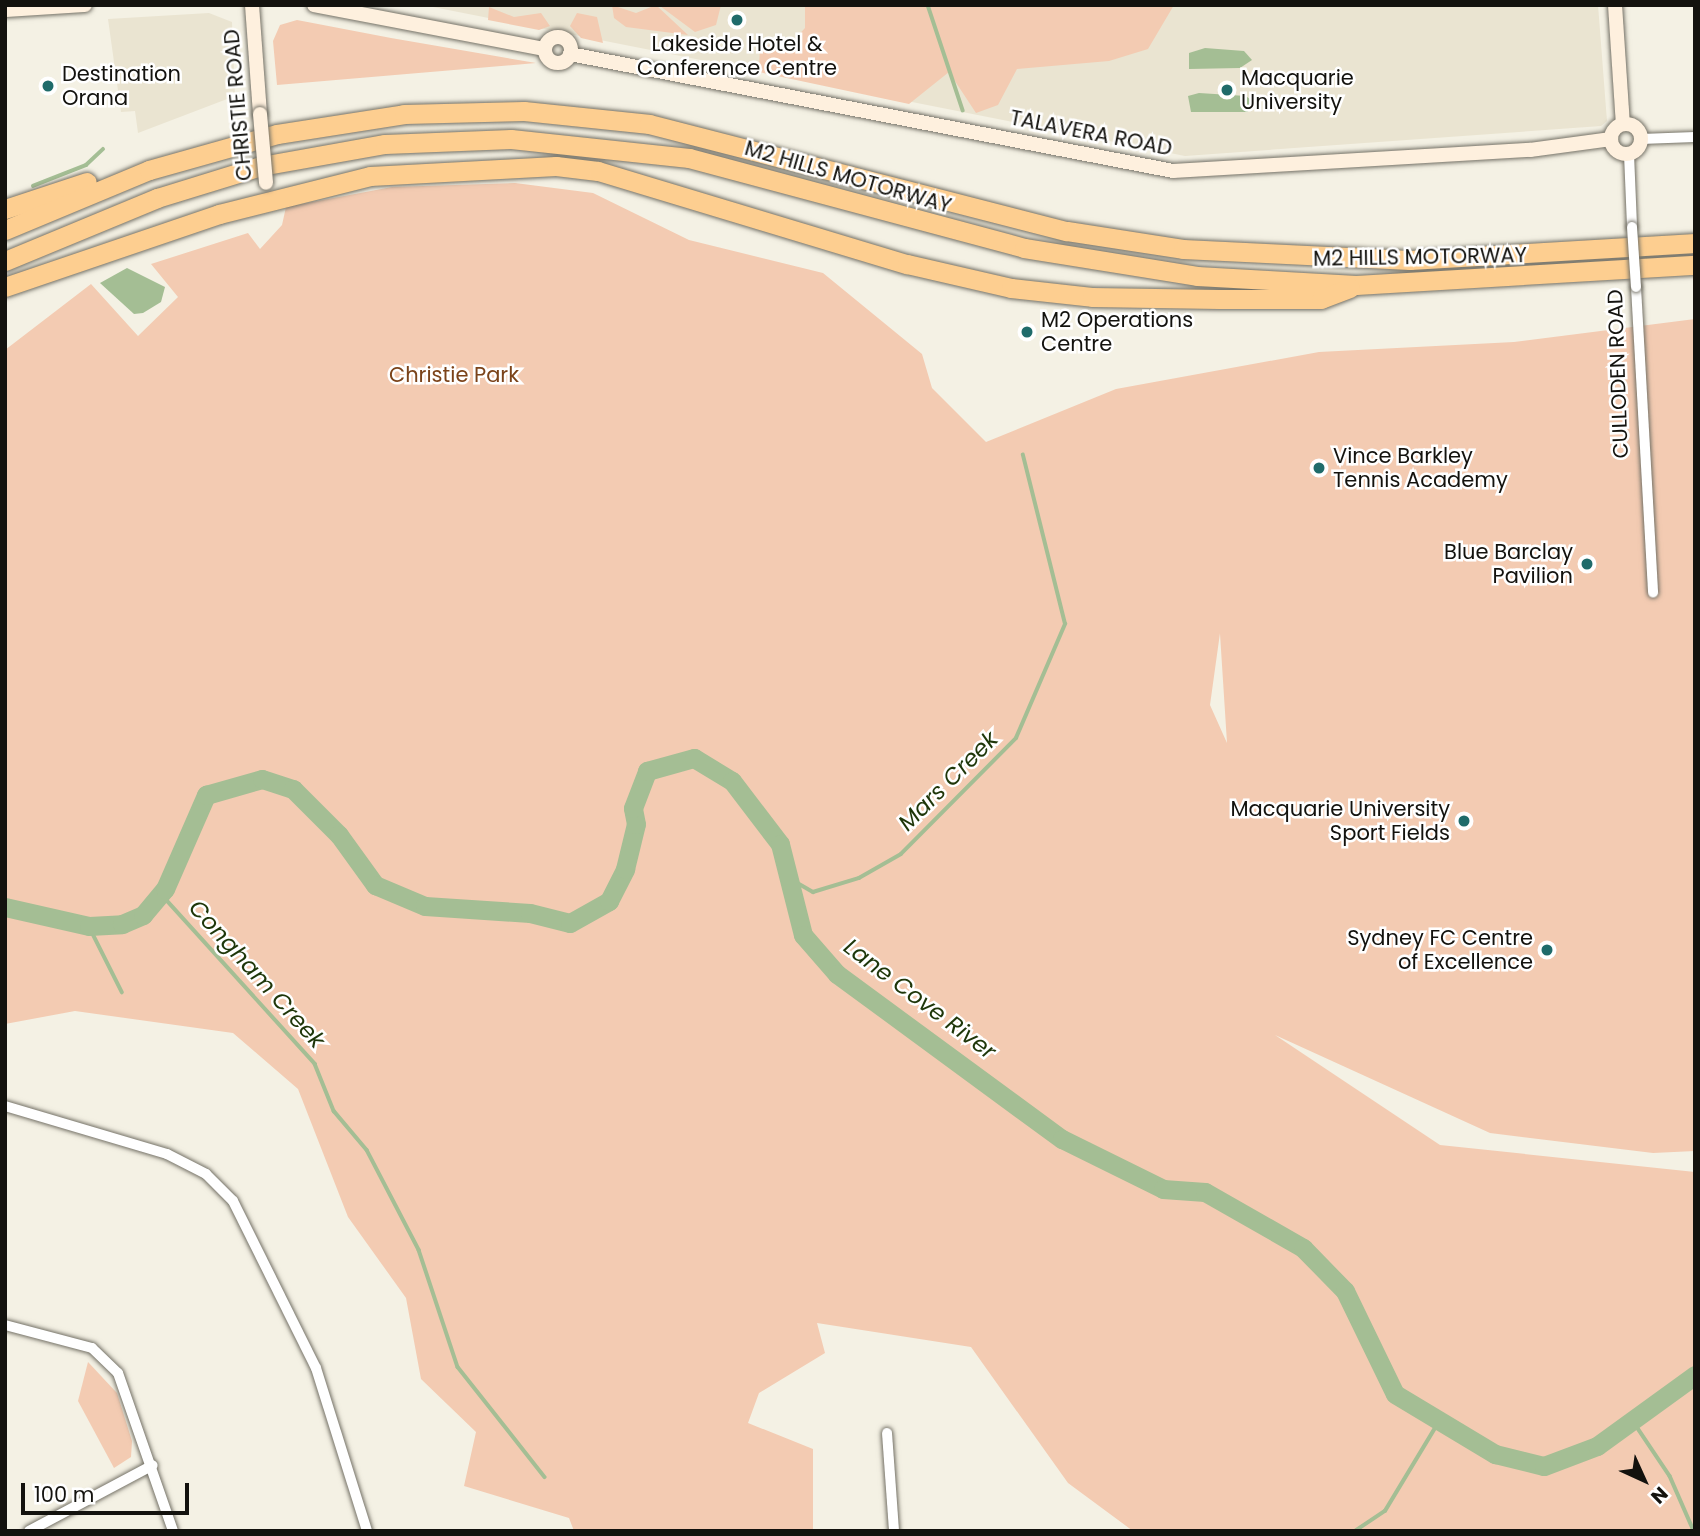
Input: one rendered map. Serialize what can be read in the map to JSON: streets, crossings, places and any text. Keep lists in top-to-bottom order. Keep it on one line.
{"streets":{"highway":["M2 HILLS MOTORWAY"],"street":["CHRISTIE ROAD","TALAVERA ROAD","CULLODEN ROAD"]},"crossings":[["TALAVERA ROAD","CULLODEN ROAD"]],"water":["Mars Creek","Congham Creek","Lane Cove River"],"parks":["Christie Park"],"places":["Lakeside Hotel & Conference Centre","Destination Orana","Macquarie University","M2 Operations Centre","Vince Barkley Tennis Academy","Blue Barclay Pavilion","Macquarie University Sport Fields","Sydney FC Centre of Excellence"],"scale_bar":"100 m","north":"bottom right"}
